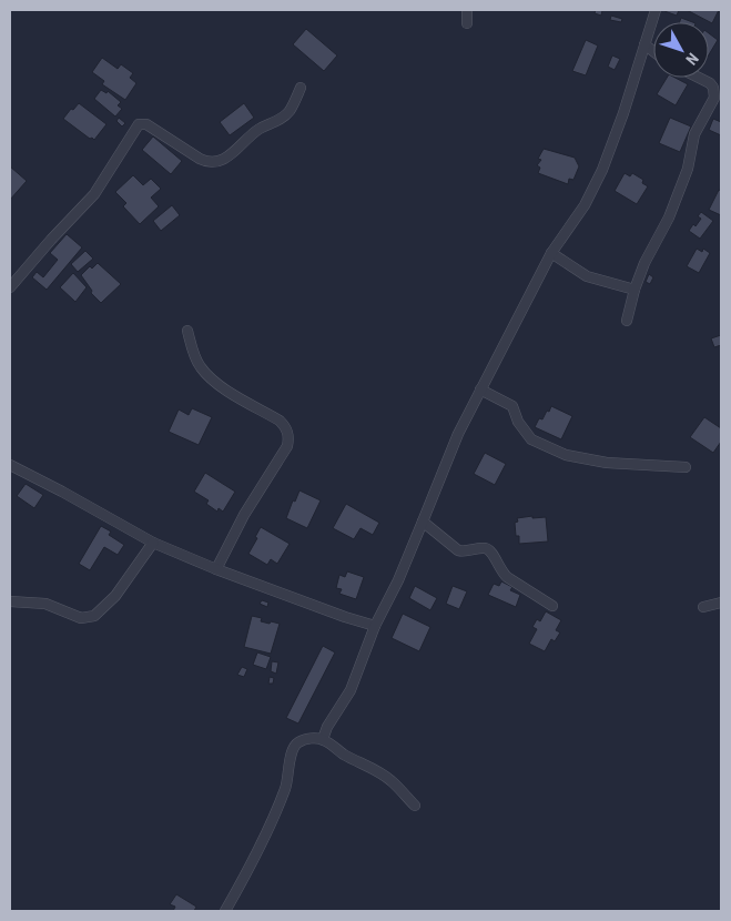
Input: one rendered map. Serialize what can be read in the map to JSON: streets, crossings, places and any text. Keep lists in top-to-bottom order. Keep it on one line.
{"north":"bottom right"}
